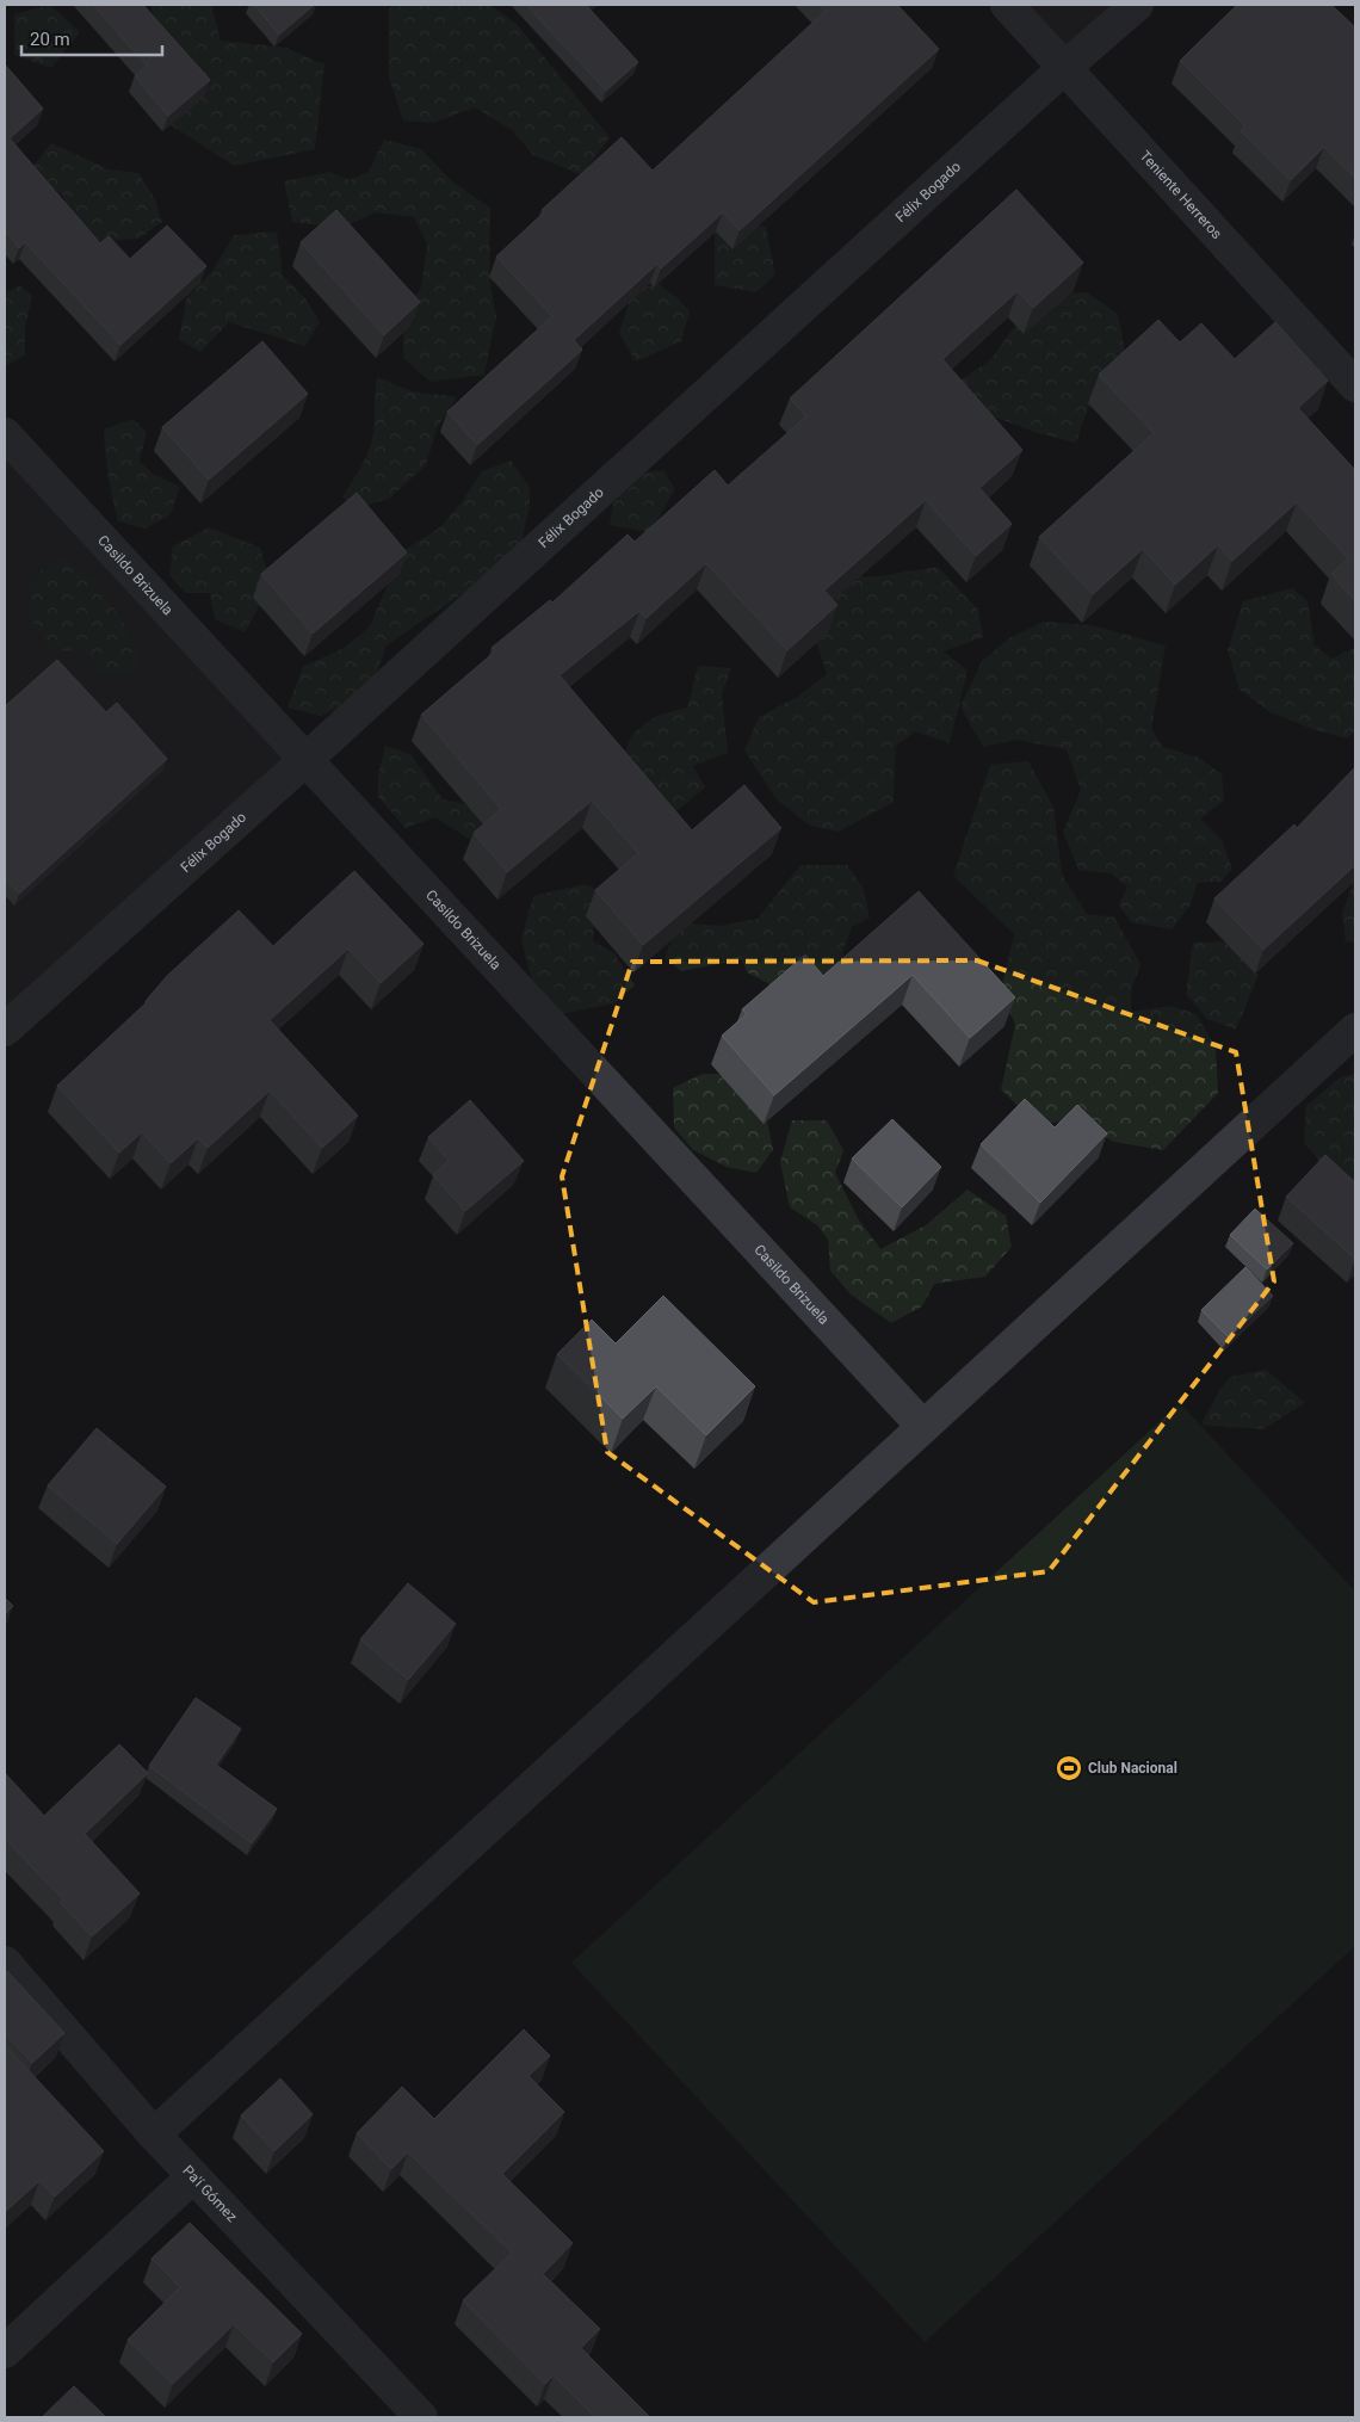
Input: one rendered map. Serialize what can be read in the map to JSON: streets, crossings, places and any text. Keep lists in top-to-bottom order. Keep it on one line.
{"streets":{"street":["Félix Bogado","Teniente Herreros","Casildo Brizuela","Pa'í Gómez"]},"crossings":[["Félix Bogado","Teniente Herreros"],["Félix Bogado","Casildo Brizuela"]],"places":{"sports":["Club Nacional"]},"scale_bar":"20 m"}
